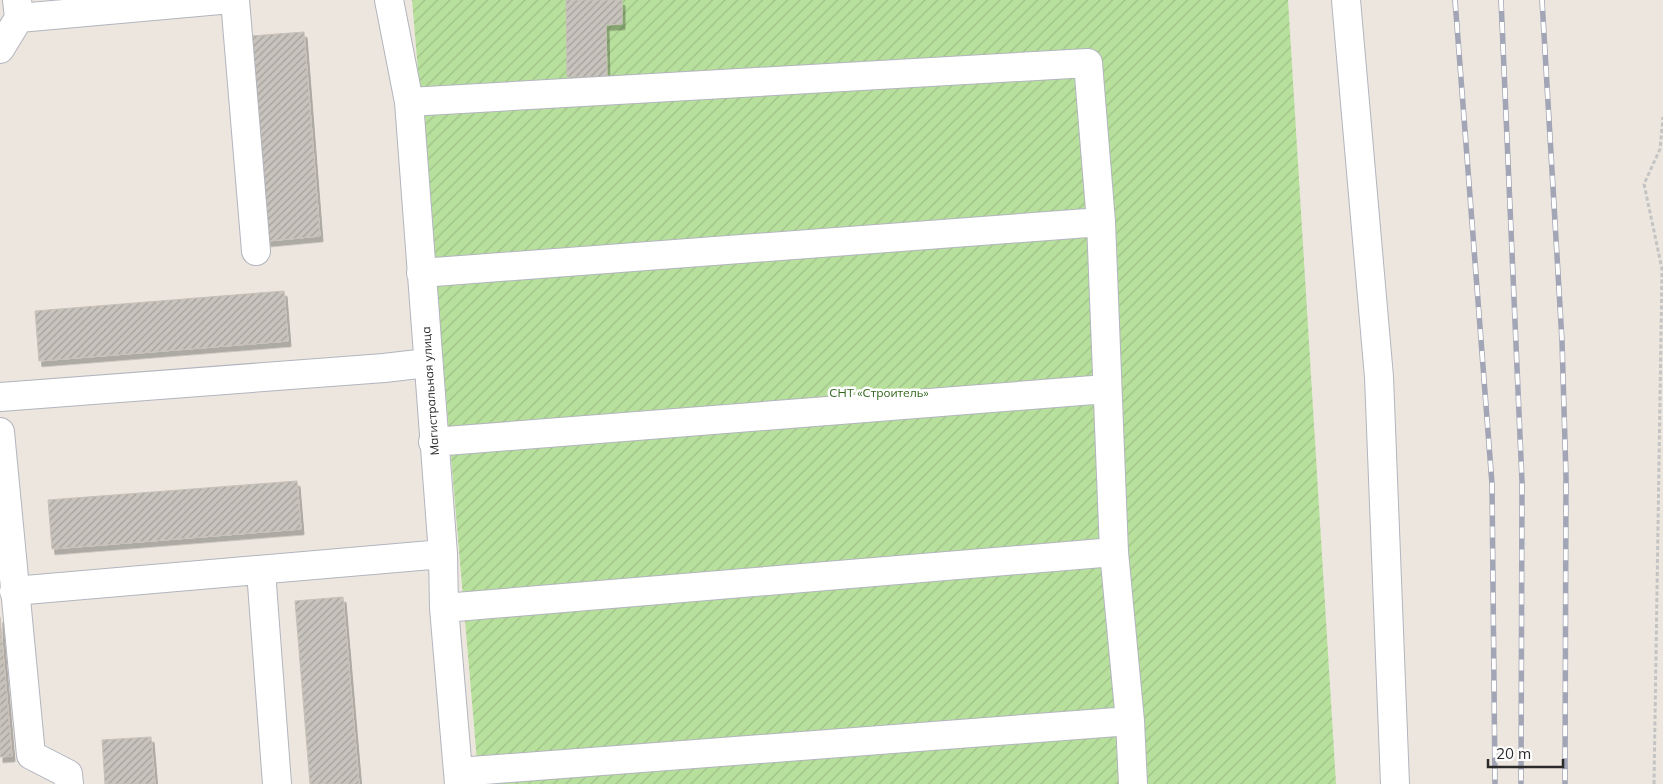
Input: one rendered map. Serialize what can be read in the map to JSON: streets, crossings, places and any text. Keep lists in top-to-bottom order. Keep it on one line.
{"streets":{"street":["Магистральная улица"]},"parks":["СНТ «Строитель»"],"scale_bar":"20 m"}
